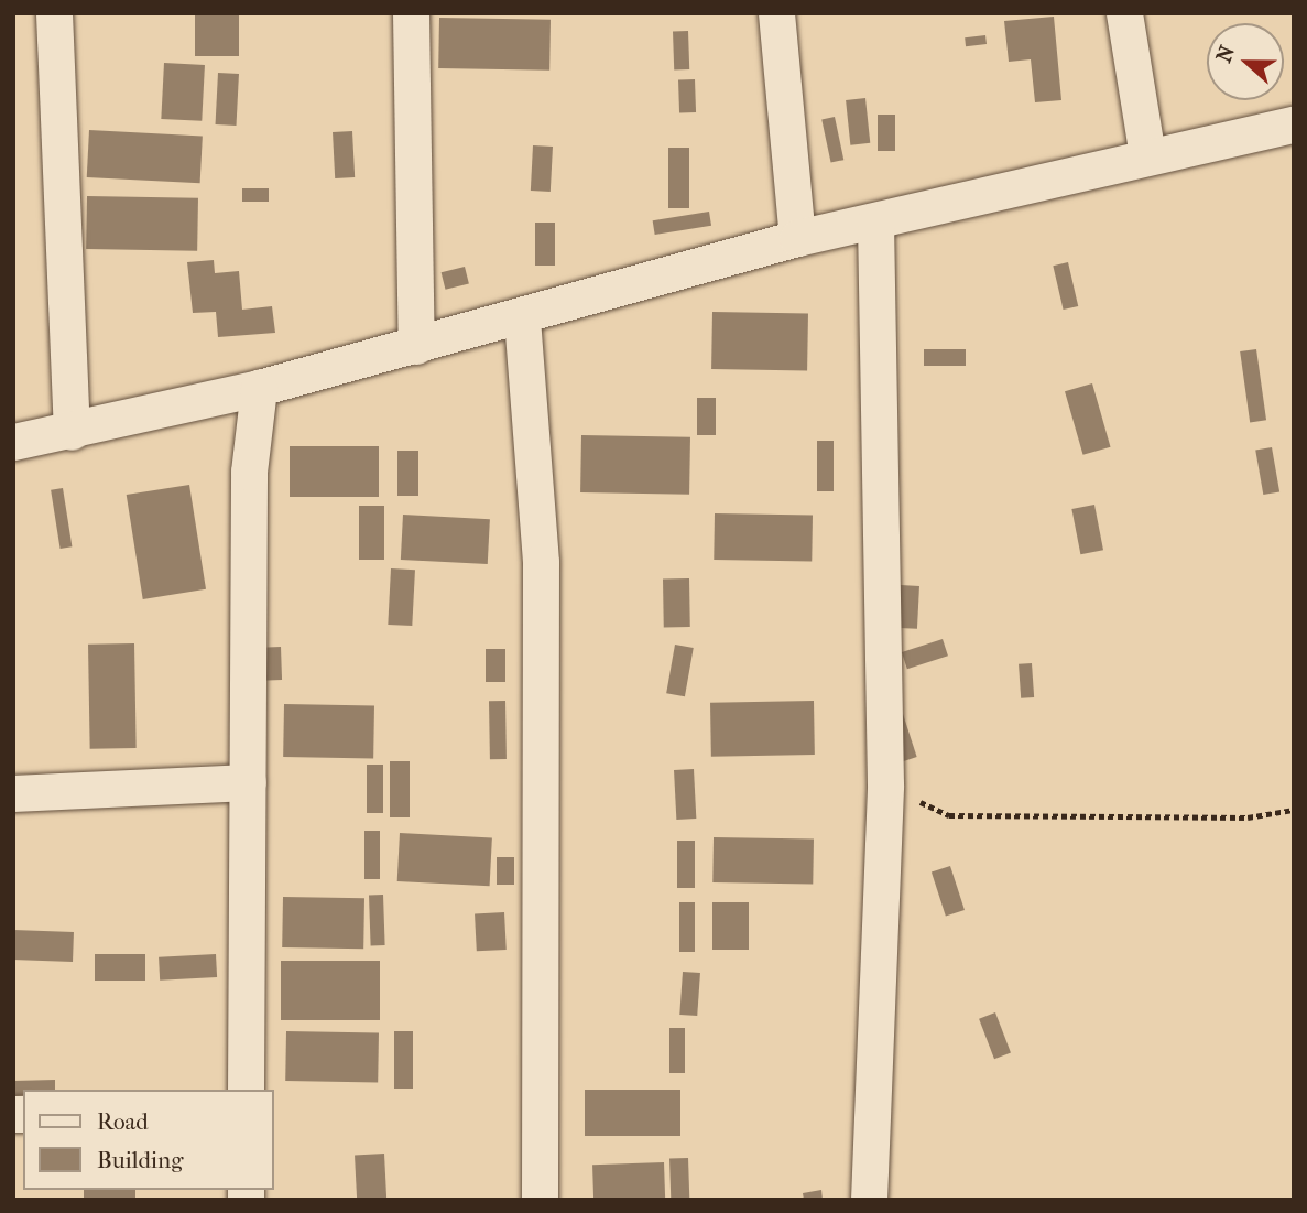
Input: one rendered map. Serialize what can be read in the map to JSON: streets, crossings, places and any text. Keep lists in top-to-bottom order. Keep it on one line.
{"legend":["Road","Building"],"north":"left"}
